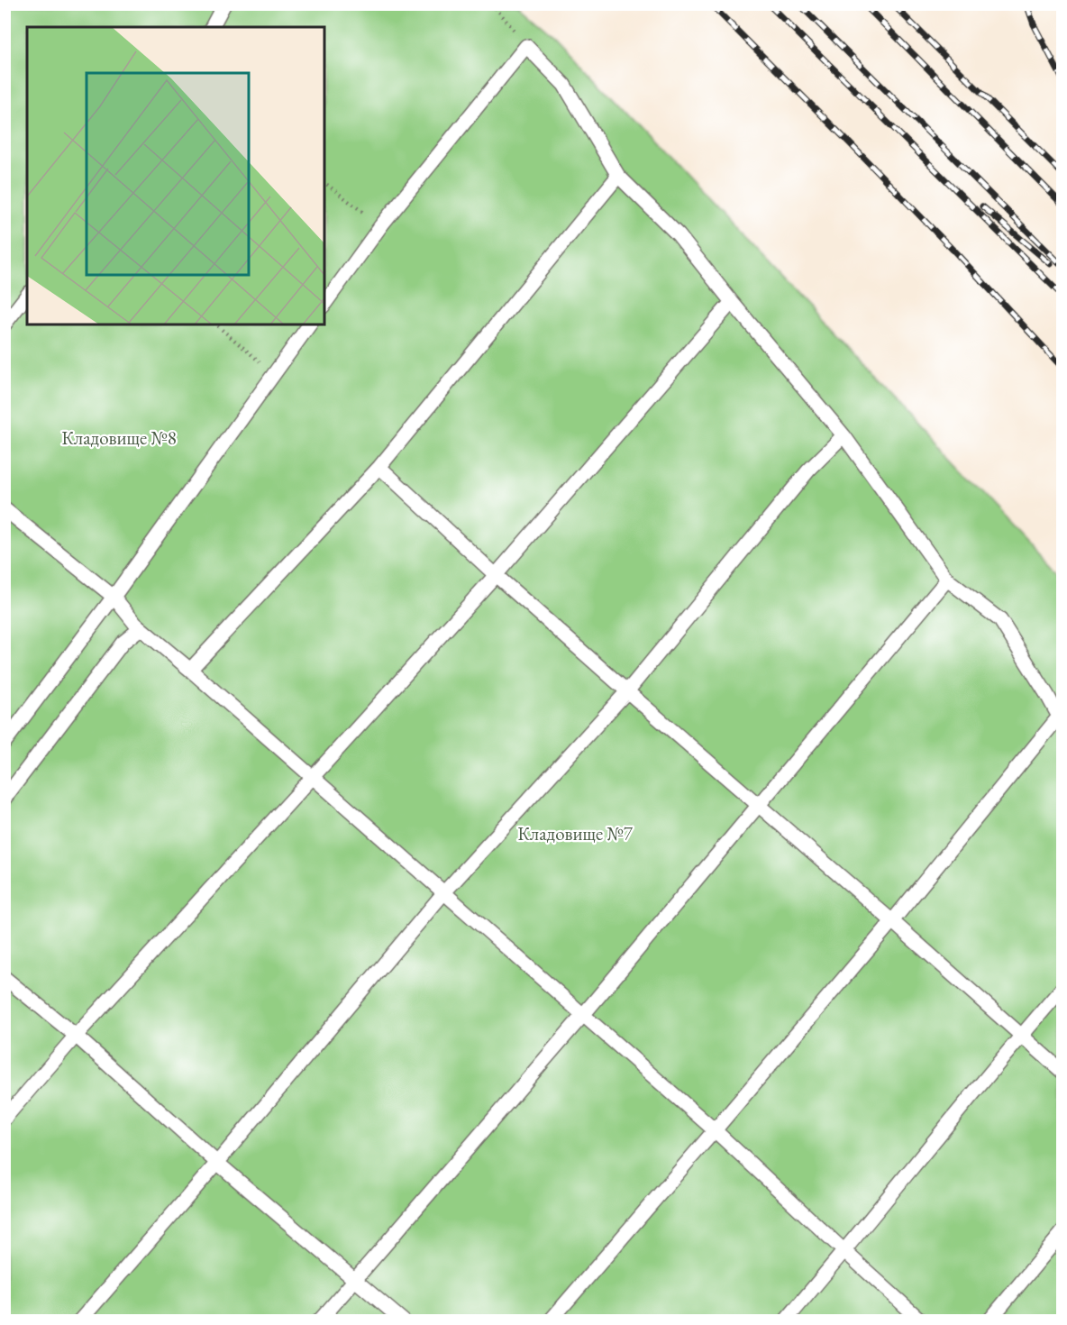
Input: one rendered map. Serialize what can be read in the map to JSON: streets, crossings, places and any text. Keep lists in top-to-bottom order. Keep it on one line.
{"parks":["Кладовище №8","Кладовище №7"]}
